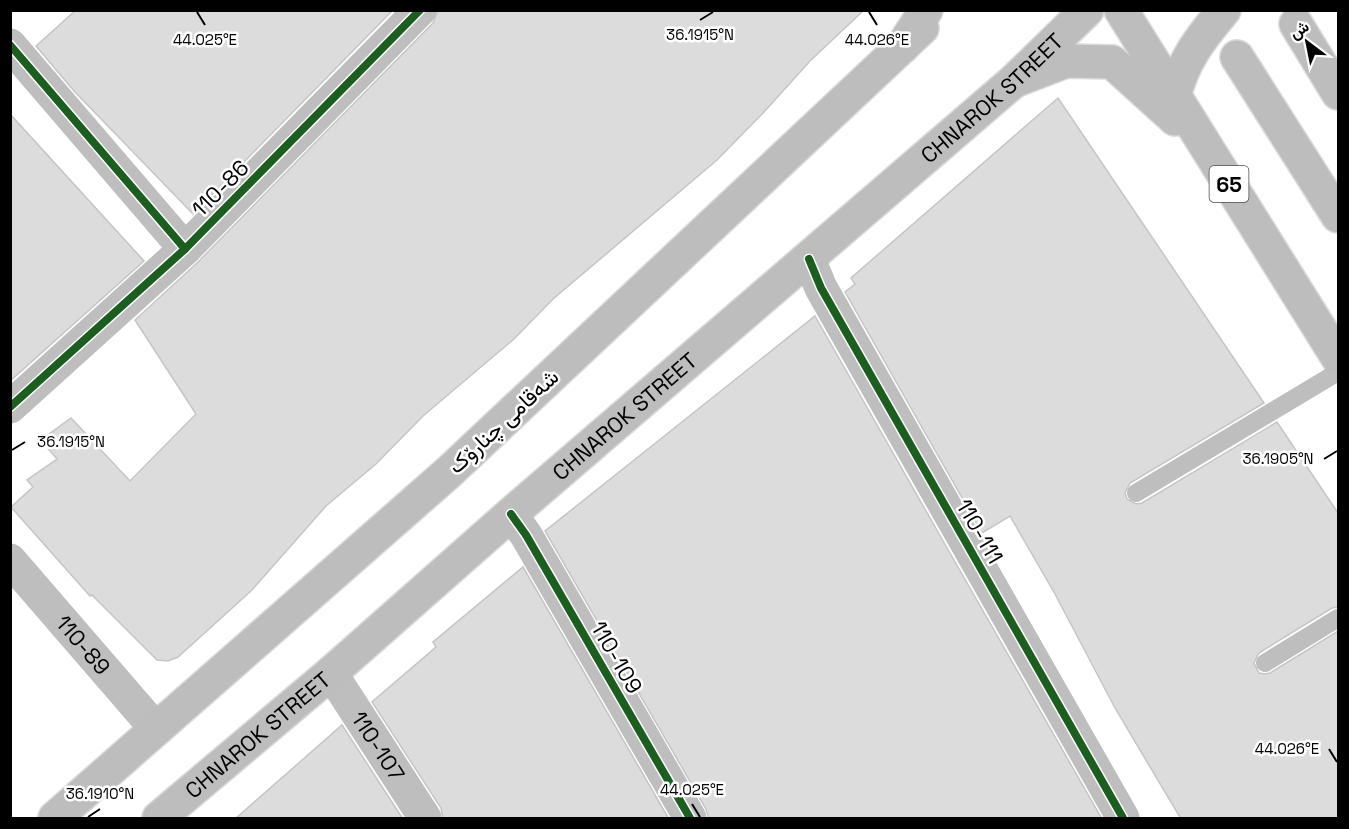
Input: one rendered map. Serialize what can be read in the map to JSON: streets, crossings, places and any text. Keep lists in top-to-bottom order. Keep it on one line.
{"streets":{"main road":["CHNAROK STREET","65","شەقامی چنارۆک"],"street":["110-86","110-111","110-89","110-109","110-107"]},"crossings":[["CHNAROK STREET","110-111"],["CHNAROK STREET","110-109"],["CHNAROK STREET","110-107"],["شەقامی چنارۆک","110-89"]],"north":"top left","coordinates":["36.1915°N","44.025°E","44.026°E","36.1905°N","36.1910°N"]}
